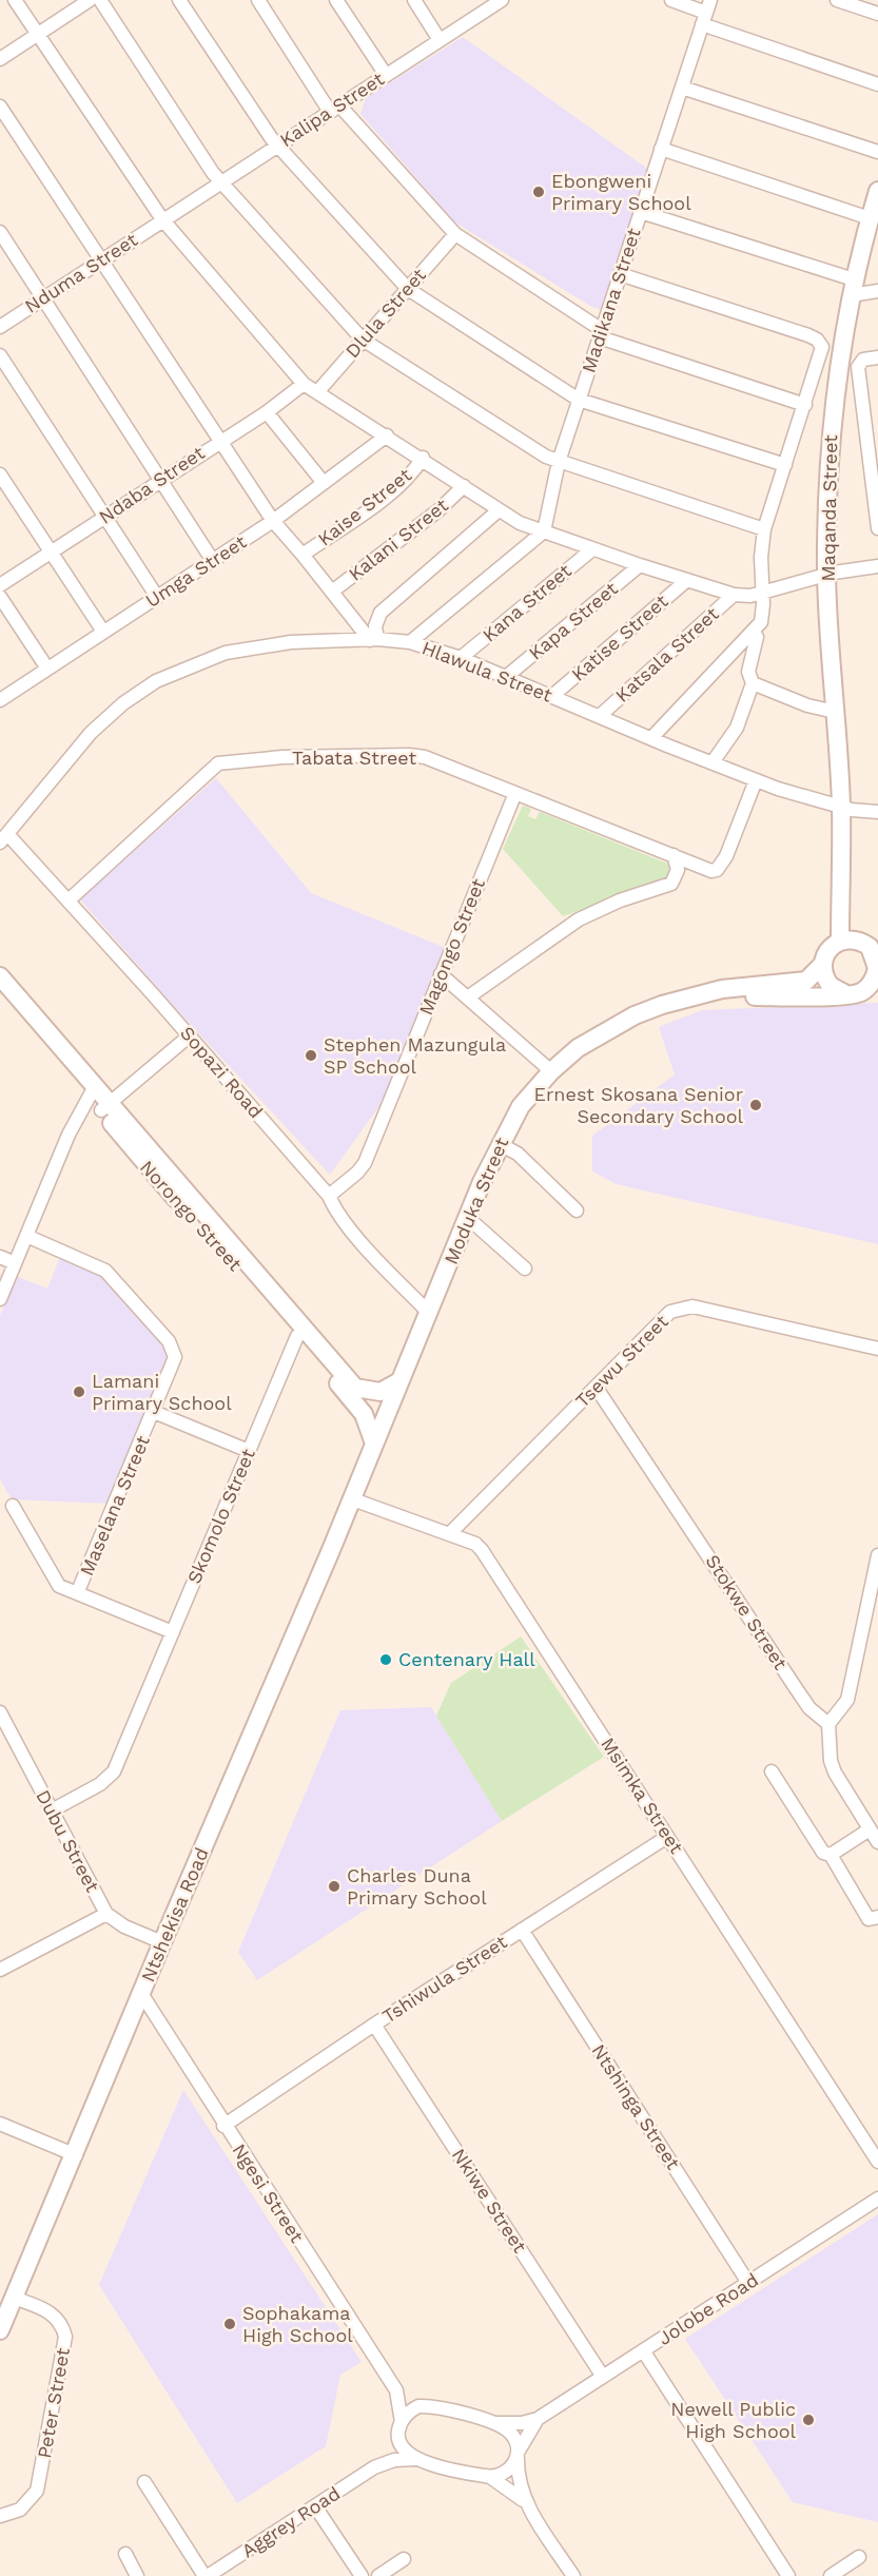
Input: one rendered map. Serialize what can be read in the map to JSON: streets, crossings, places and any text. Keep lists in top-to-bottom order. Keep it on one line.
{"streets":{"street":["Kalipa Street","Nduma Street","Madikana Street","Dlula Street","Ndaba Street","Kaise Street","Maqanda Street","Kalani Street","Umga Street","Kana Street","Kapa Street","Katise Street","Katsala Street","Hlawula Street","Tabata Street","Magongo Street","Sopazi Road","Moduka Street","Norongo Street","Tsewu Street","Maselana Street","Skomolo Street","Stokwe Street","Msimka Street","Dubu Street","Ntshekisa Road","Tshiwula Street","Ntshinga Street","Ngesi Street","Nkiwe Street","Jolobe Road","Peter Street","Aggrey Road"]},"crossings":[["Kalipa Street","Nduma Street"],["Maqanda Street","Hlawula Street"],["Maqanda Street","Moduka Street"],["Kana Street","Hlawula Street"],["Kapa Street","Hlawula Street"],["Katise Street","Hlawula Street"],["Katsala Street","Hlawula Street"],["Hlawula Street","Tabata Street"],["Hlawula Street","Sopazi Road"],["Tabata Street","Magongo Street"],["Tabata Street","Sopazi Road"],["Magongo Street","Sopazi Road"],["Sopazi Road","Moduka Street"],["Moduka Street","Norongo Street"],["Moduka Street","Msimka Street"],["Moduka Street","Ntshekisa Road"],["Norongo Street","Skomolo Street"],["Tsewu Street","Stokwe Street"],["Tsewu Street","Msimka Street"],["Skomolo Street","Dubu Street"],["Msimka Street","Ntshekisa Road"],["Msimka Street","Tshiwula Street"],["Dubu Street","Ntshekisa Road"],["Ntshekisa Road","Ngesi Street"],["Ntshekisa Road","Peter Street"],["Tshiwula Street","Ntshinga Street"],["Tshiwula Street","Ngesi Street"],["Tshiwula Street","Nkiwe Street"],["Ntshinga Street","Jolobe Road"],["Ngesi Street","Jolobe Road"],["Nkiwe Street","Jolobe Road"]],"places":["Ebongweni Primary School","Stephen Mazungula SP School","Ernest Skosana Senior Secondary School","Lamani Primary School","Centenary Hall","Charles Duna Primary School","Sophakama High School","Newell Public High School"]}
